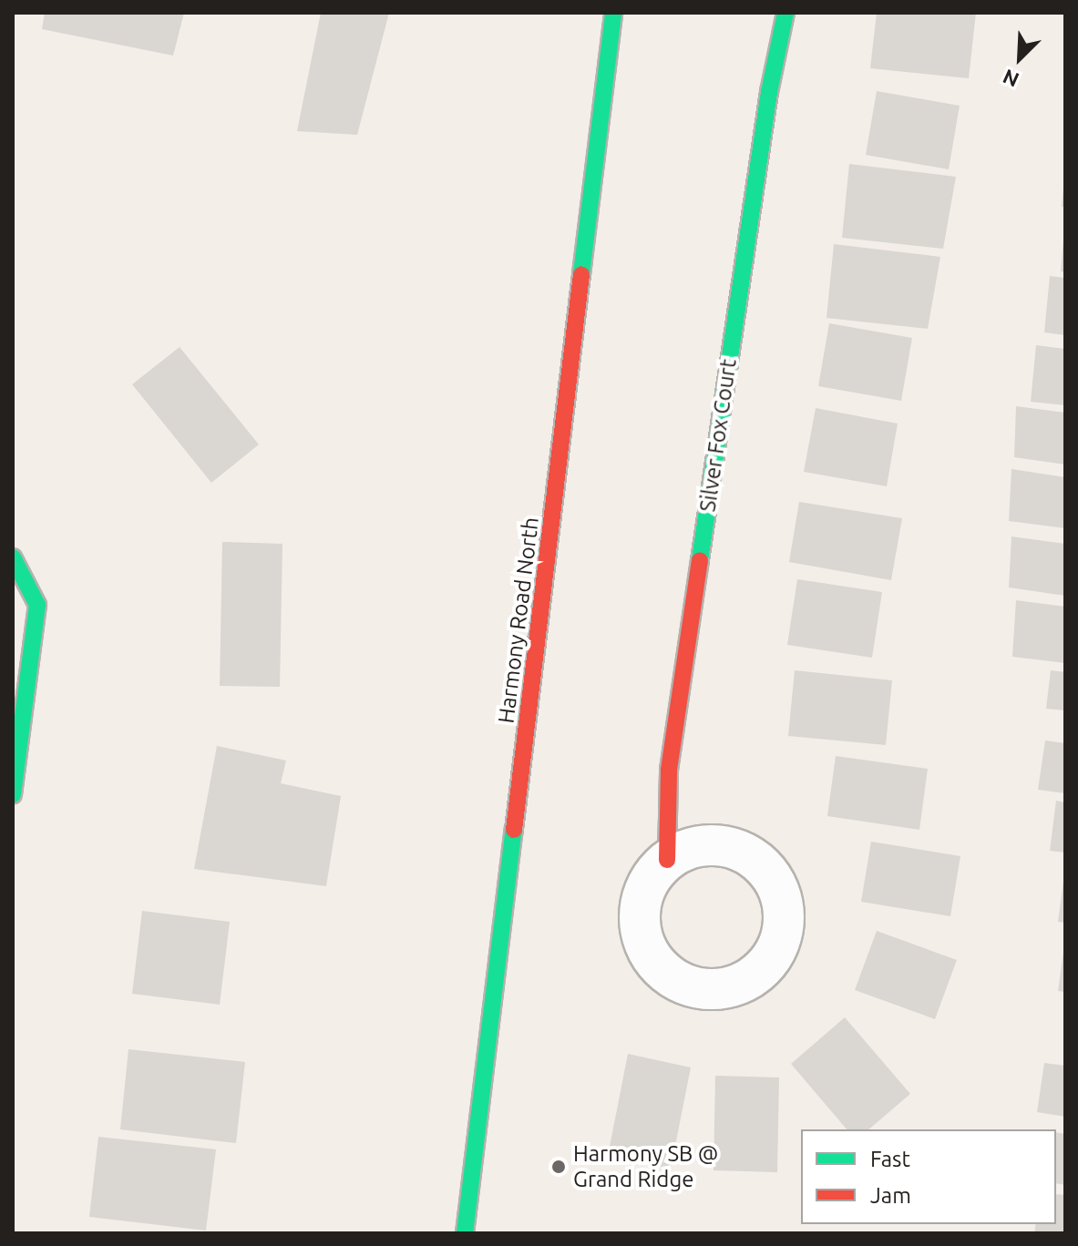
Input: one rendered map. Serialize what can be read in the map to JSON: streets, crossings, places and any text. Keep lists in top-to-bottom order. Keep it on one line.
{"streets":{"main road":["Silver Fox Court","Harmony Road North"]},"places":["Harmony SB @ Grand Ridge"],"legend":["Fast","Jam"],"north":"bottom left"}
